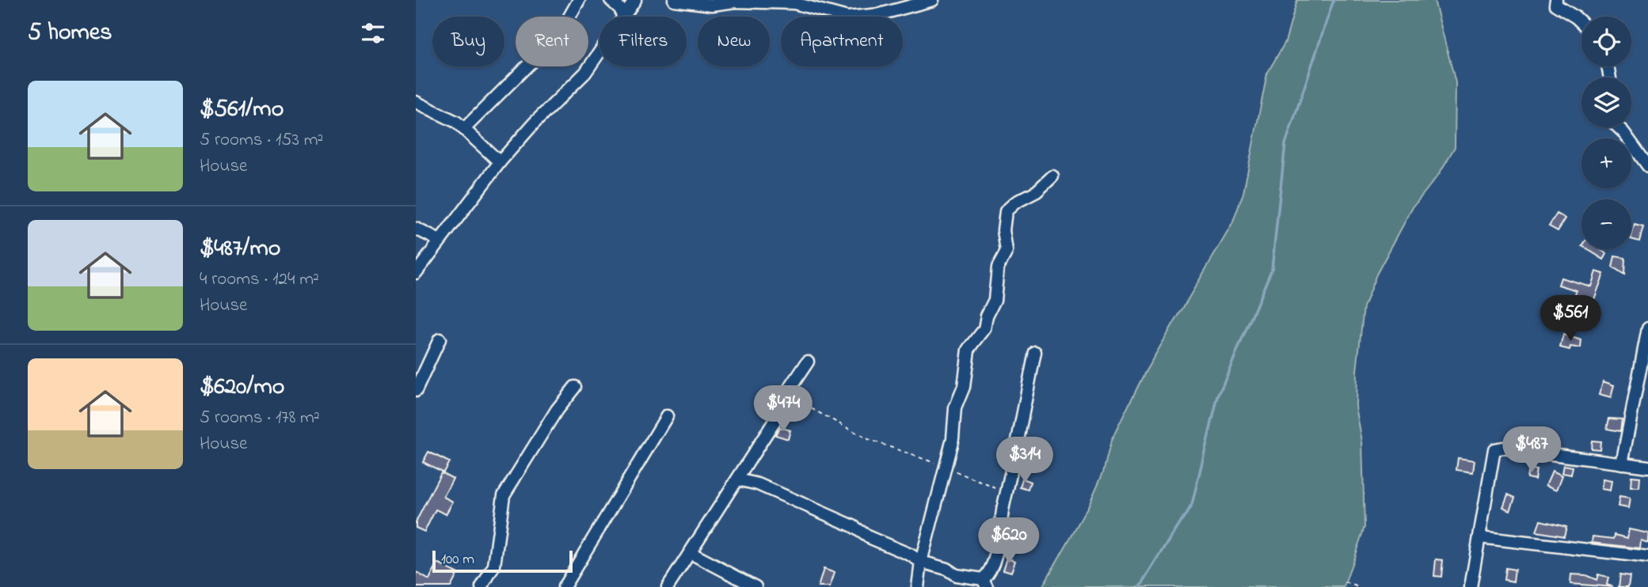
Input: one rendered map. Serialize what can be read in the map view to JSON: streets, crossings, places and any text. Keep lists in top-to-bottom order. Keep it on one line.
{"scale_bar":"100 m","page":{"heading":"5 homes","map_buttons":["+","−"],"chip":["Buy","Rent","Filters","New","Apartment"],"list":[{"name":"$561/mo","note":"5 rooms · 153 m² · House"},{"name":"$487/mo","note":"4 rooms · 124 m² · House"},{"name":"$620/mo","note":"5 rooms · 178 m² · House"}],"price":["$561","$474","$487","$314","$620"],"scale":"100 m"}}
